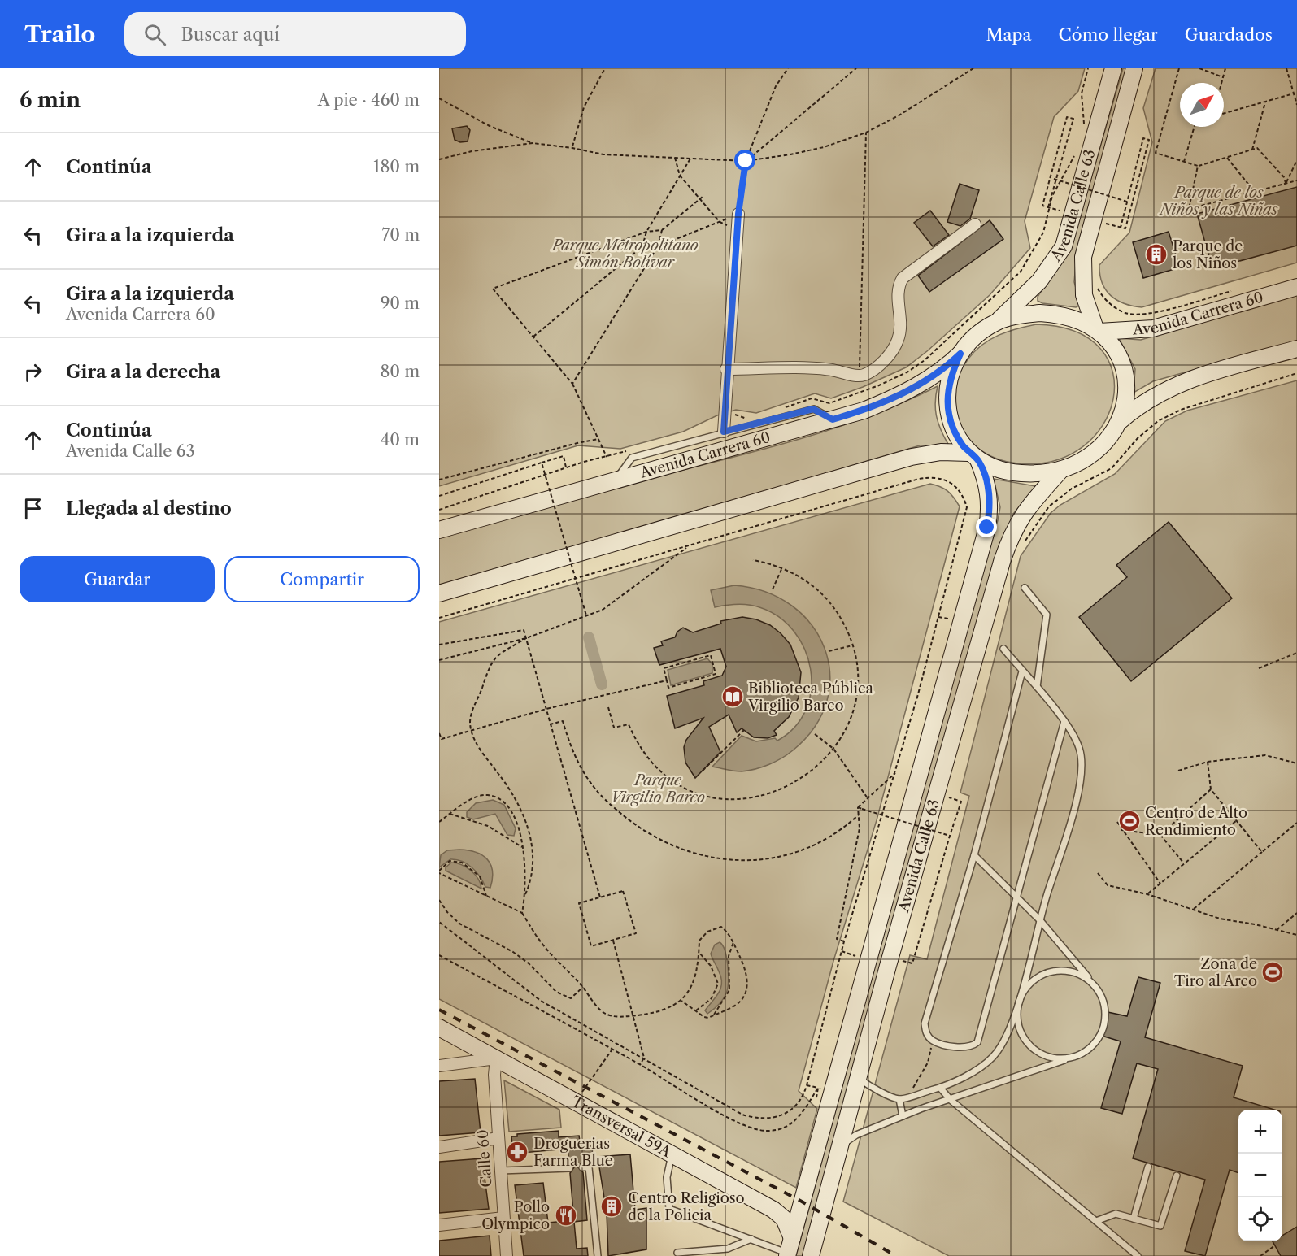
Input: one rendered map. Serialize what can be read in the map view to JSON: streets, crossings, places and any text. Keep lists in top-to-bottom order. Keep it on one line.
{"streets":{"main road":["Avenida Calle 63","Avenida Carrera 60","Transversal 59A"],"street":["Calle 60"]},"crossings":[["Avenida Calle 63","Avenida Carrera 60"],["Avenida Calle 63","Transversal 59A"],["Transversal 59A","Calle 60"]],"parks":["Parque de los Niños y las Niñas","Parque Metropolitano Simón Bolívar","Parque Virgilio Barco"],"places":{"building":["Parque de los Niños","Centro Religioso de la Policia"],"library":["Biblioteca Pública Virgilio Barco"],"sports":["Centro de Alto Rendimiento","Zona de Tiro al Arco"],"pharmacy":["Droguerias Farma Blue"],"restaurant":["Pollo Olympico"]},"north":"top right","page":{"header":"Trailo","search":"Buscar aquí","nav":["Mapa","Cómo llegar","Guardados"],"heading":["6 min","A pie · 460 m"],"list":[["Continúa","180 m"],["Gira a la izquierda","70 m"],["Gira a la izquierda","Avenida Carrera 60","90 m"],["Gira a la derecha","80 m"],["Continúa","Avenida Calle 63","40 m"],"Llegada al destino"],"buttons":["Guardar","Compartir"],"map_buttons":["+","−"]}}
